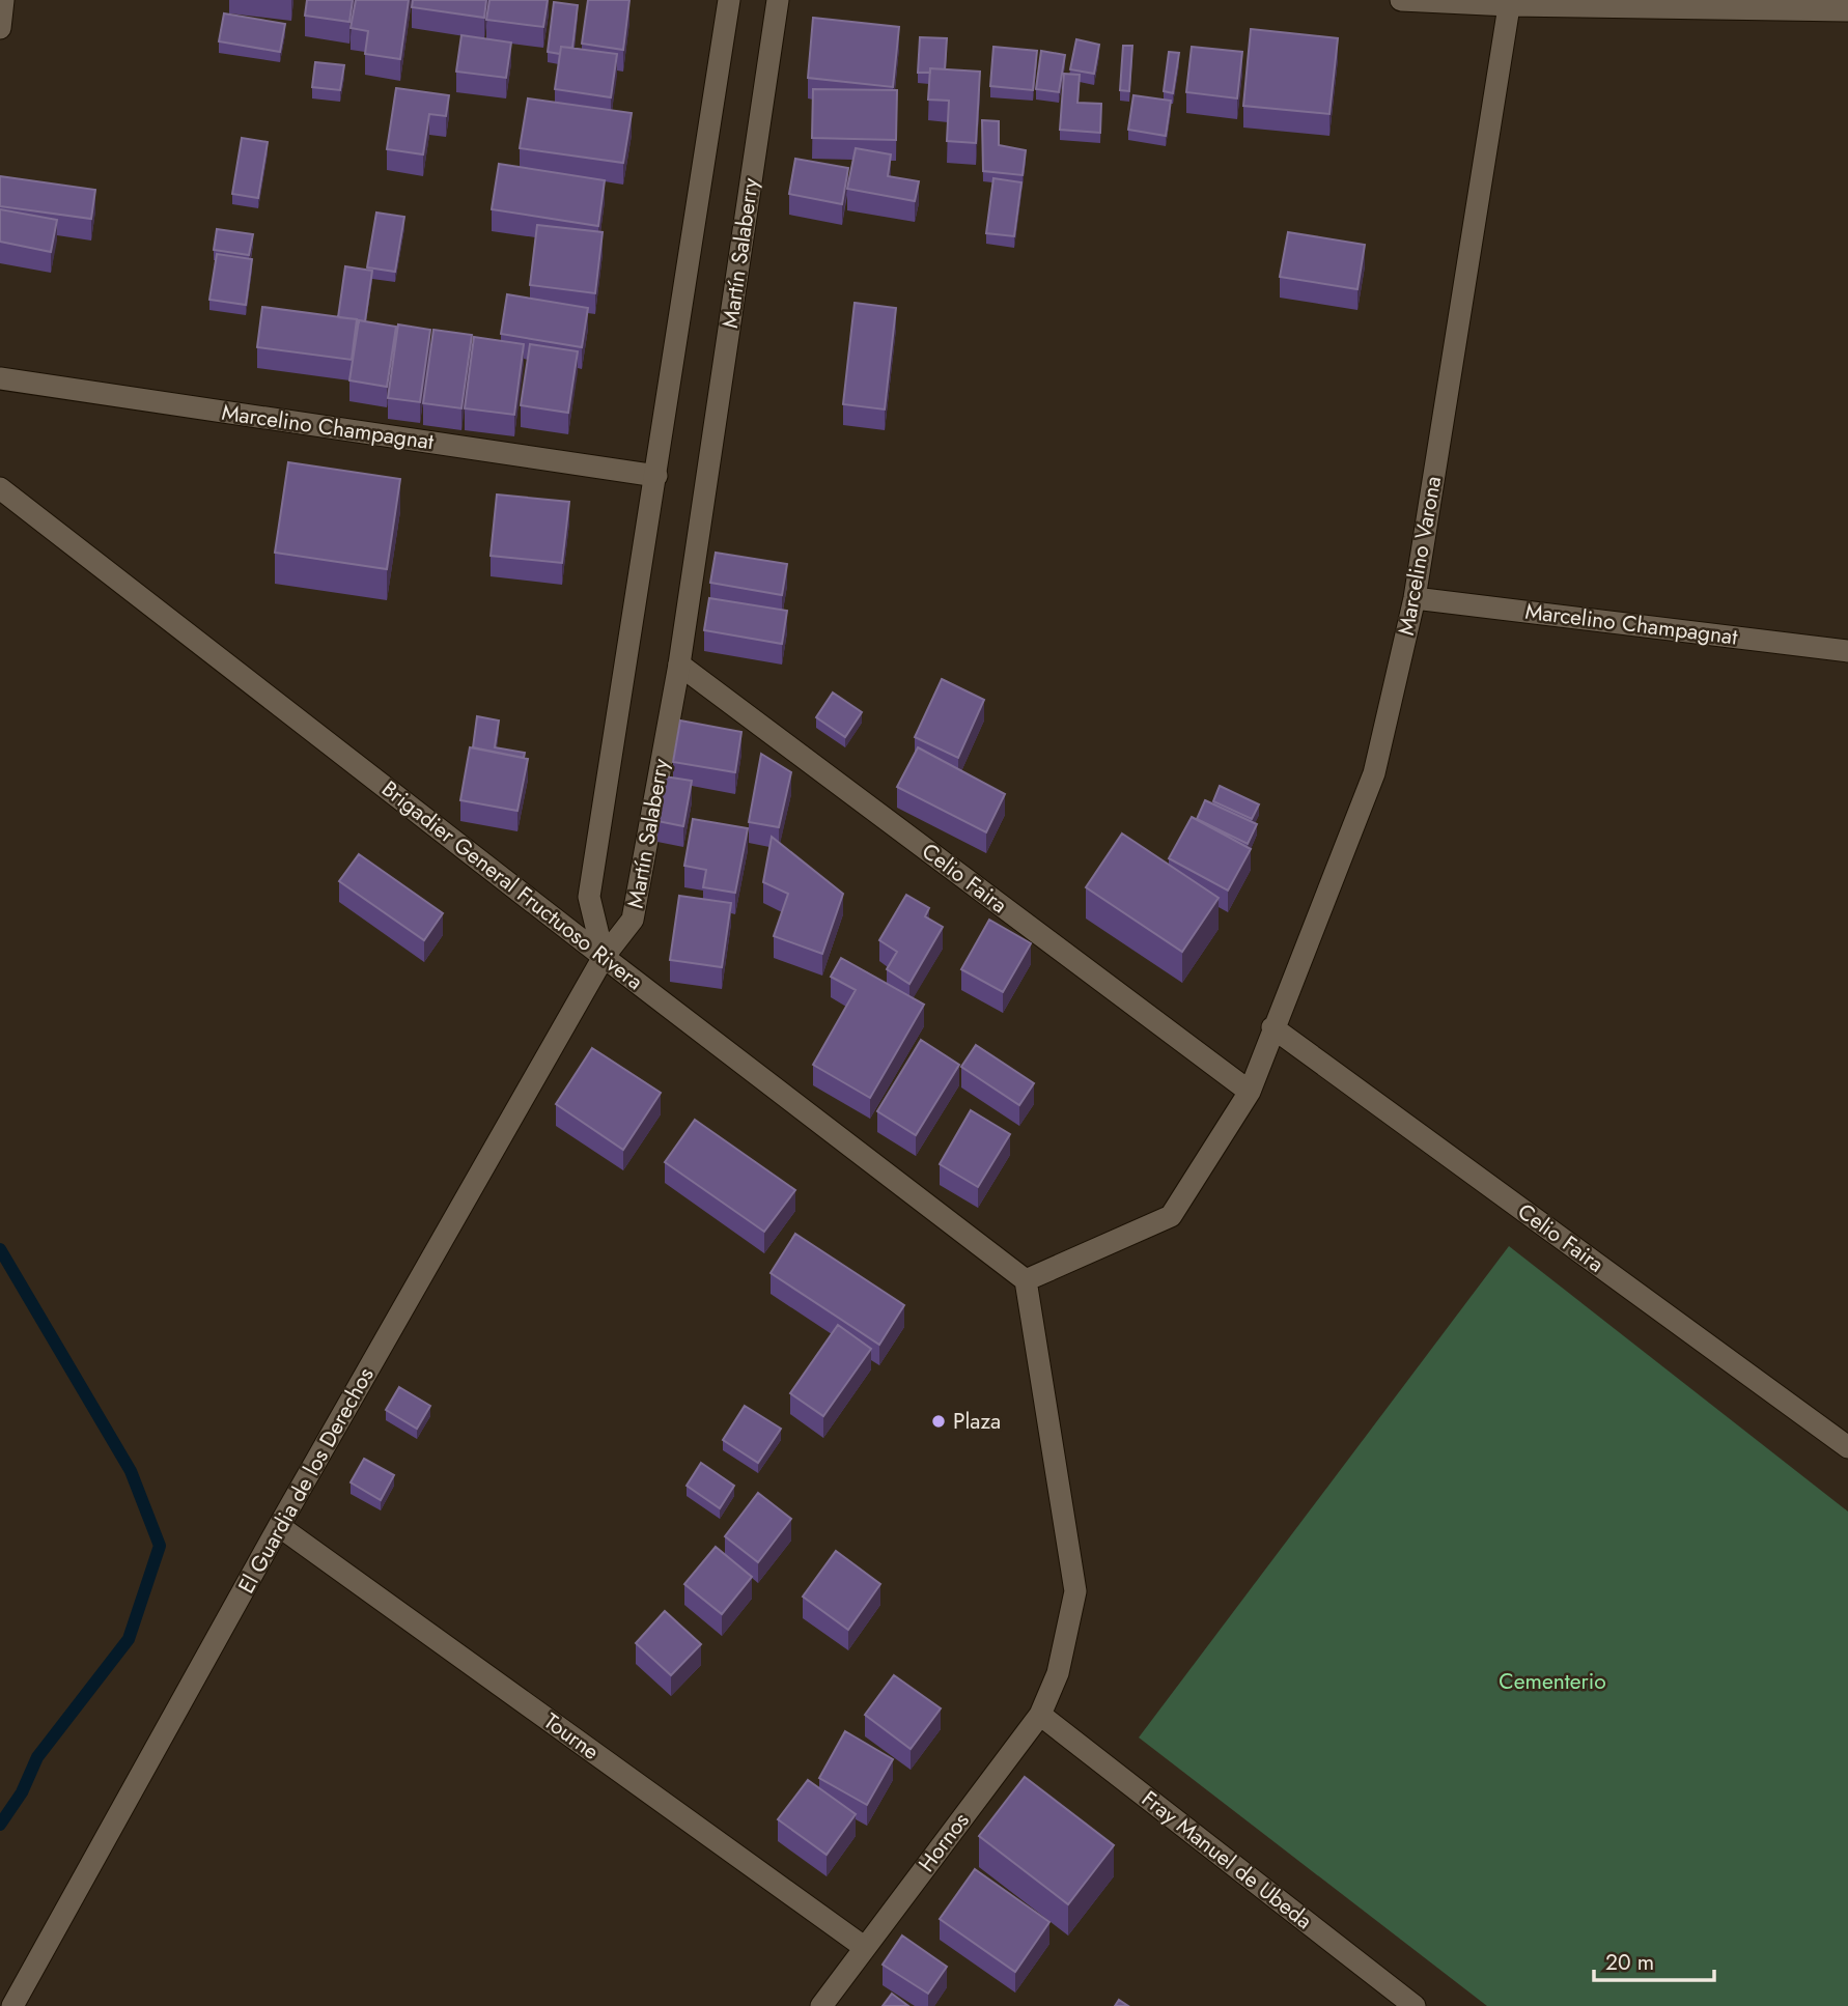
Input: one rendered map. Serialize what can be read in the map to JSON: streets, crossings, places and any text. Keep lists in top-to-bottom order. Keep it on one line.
{"streets":{"street":["Martín Salaberry","Marcelino Champagnat","Marcelino Varona","Celio Faira","Brigadier General Fructuoso Rivera","El Guardia de los Derechos","Tourne","Hornos","Fray Manuel de Ubeda"]},"crossings":[["Martín Salaberry","Marcelino Champagnat"],["Martín Salaberry","Celio Faira"],["Martín Salaberry","Brigadier General Fructuoso Rivera"],["Martín Salaberry","El Guardia de los Derechos"],["Marcelino Champagnat","Marcelino Varona"],["Marcelino Varona","Celio Faira"],["Marcelino Varona","Brigadier General Fructuoso Rivera"],["Marcelino Varona","Hornos"],["Brigadier General Fructuoso Rivera","El Guardia de los Derechos"],["Brigadier General Fructuoso Rivera","Hornos"],["El Guardia de los Derechos","Tourne"],["Tourne","Hornos"],["Hornos","Fray Manuel de Ubeda"]],"parks":["Cementerio"],"places":["Plaza"],"scale_bar":"20 m"}
